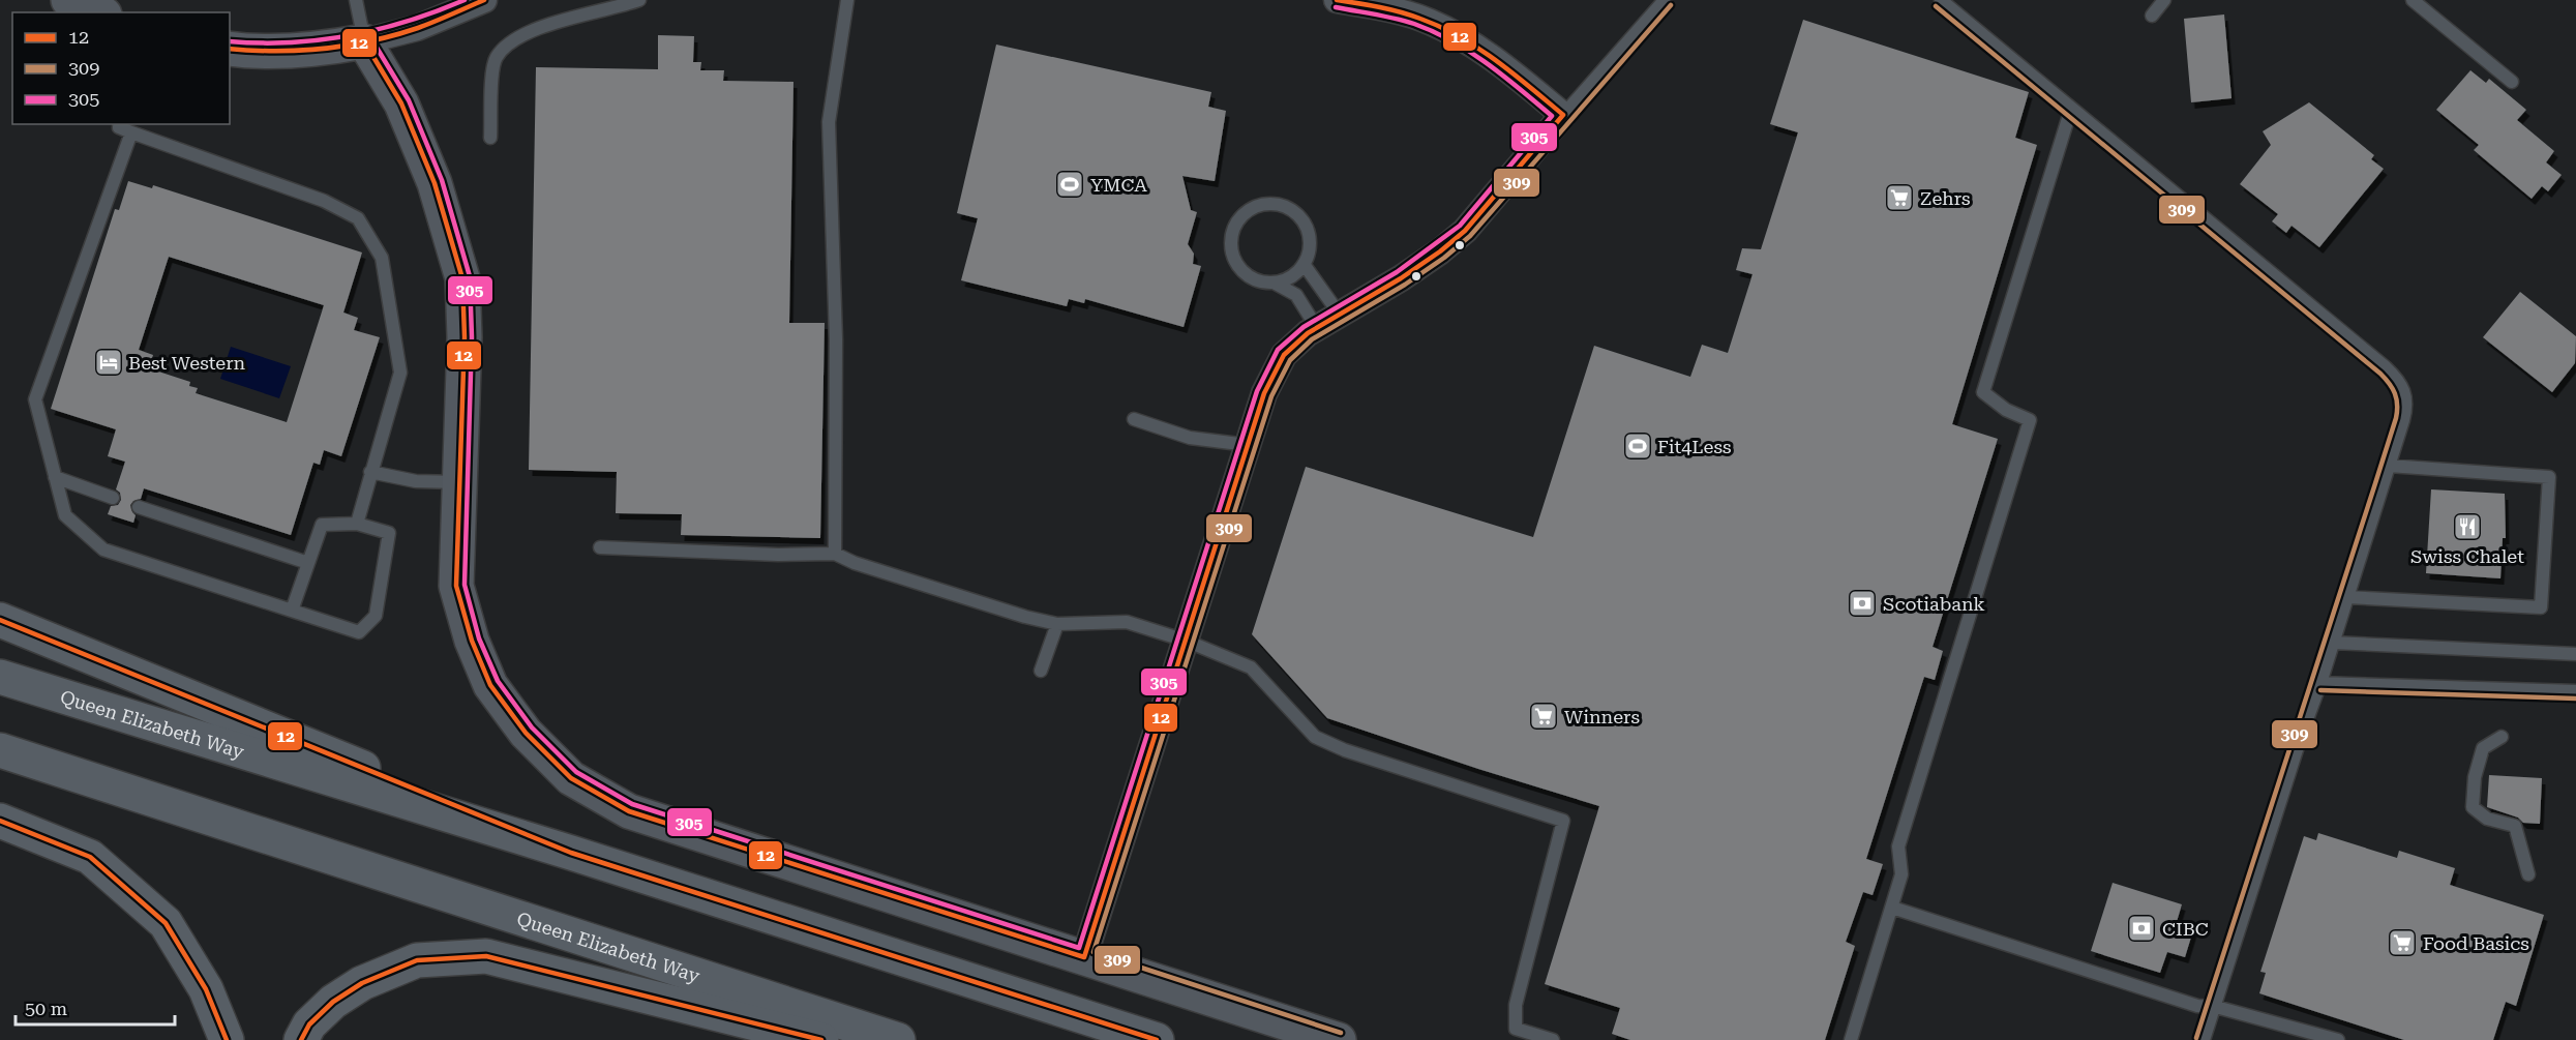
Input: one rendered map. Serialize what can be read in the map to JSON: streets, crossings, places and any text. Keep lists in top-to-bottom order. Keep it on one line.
{"streets":{"highway":["Queen Elizabeth Way"]},"places":{"sports":["YMCA","Fit4Less"],"supermarket":["Zehrs","Winners","Food Basics"],"hotel":["Best Western"],"restaurant":["Swiss Chalet"],"bank":["Scotiabank","CIBC"]},"lines":["transit line 12","transit line 305","transit line 309"],"legend":["12","309","305"],"scale_bar":"50 m"}
